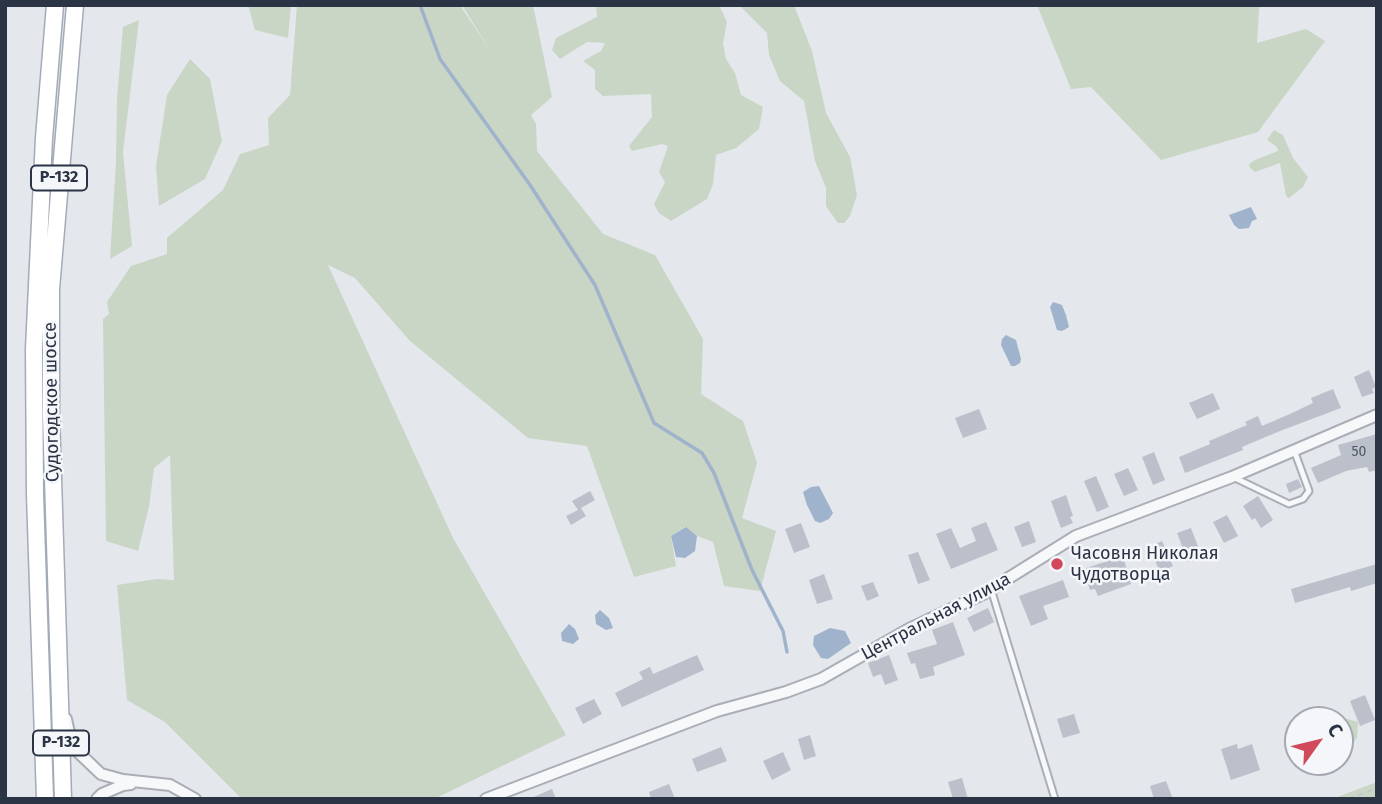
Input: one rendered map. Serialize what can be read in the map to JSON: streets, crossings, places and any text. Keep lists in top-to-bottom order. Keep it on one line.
{"streets":{"main road":["Р-132","Судогодское шоссе"],"street":["Центральная улица"]},"places":["Часовня Николая Чудотворца"],"house_numbers":["50"],"north":"top right"}
